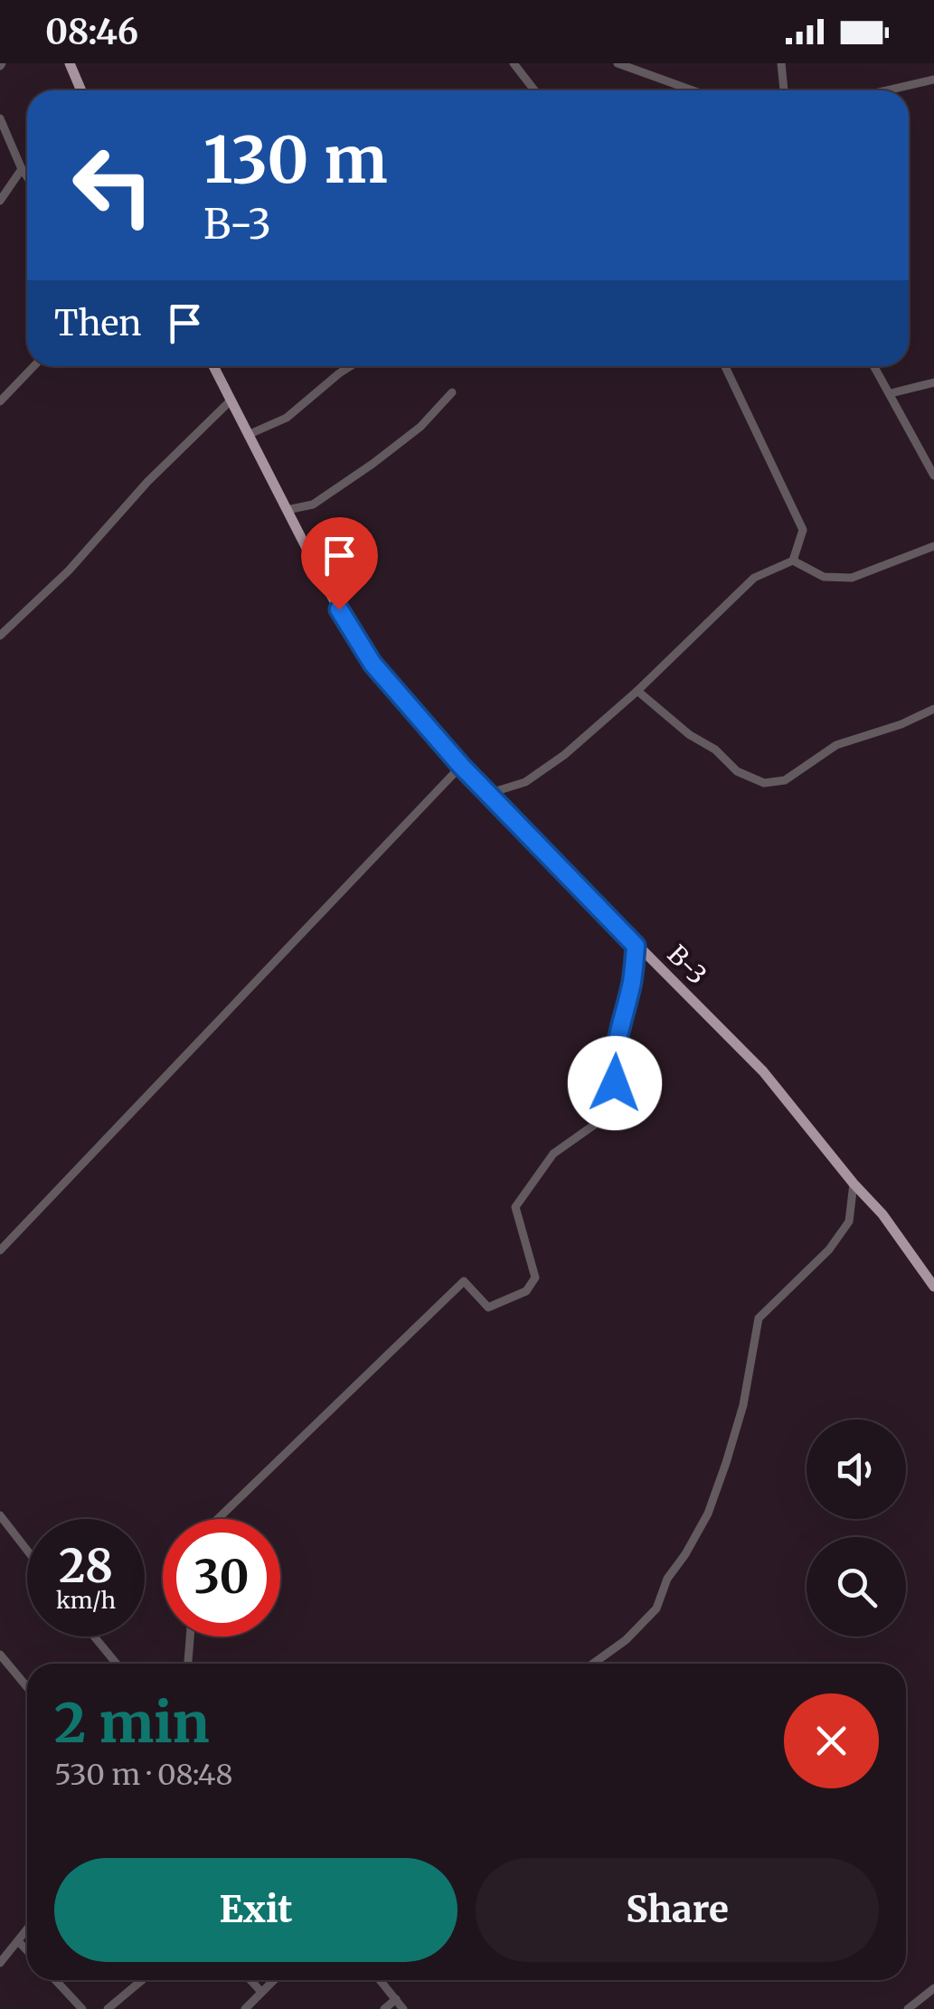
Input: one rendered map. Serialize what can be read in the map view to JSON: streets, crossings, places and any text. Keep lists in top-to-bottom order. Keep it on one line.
{"streets":{"main road":["B-3"]},"page":{"status":"08:46","turn":["130 m","B-3"],"then":"Then","speed":"28 km/h","limit":"30","heading":["2 min","530 m · 08:48"],"buttons":["Exit","Share"]}}
